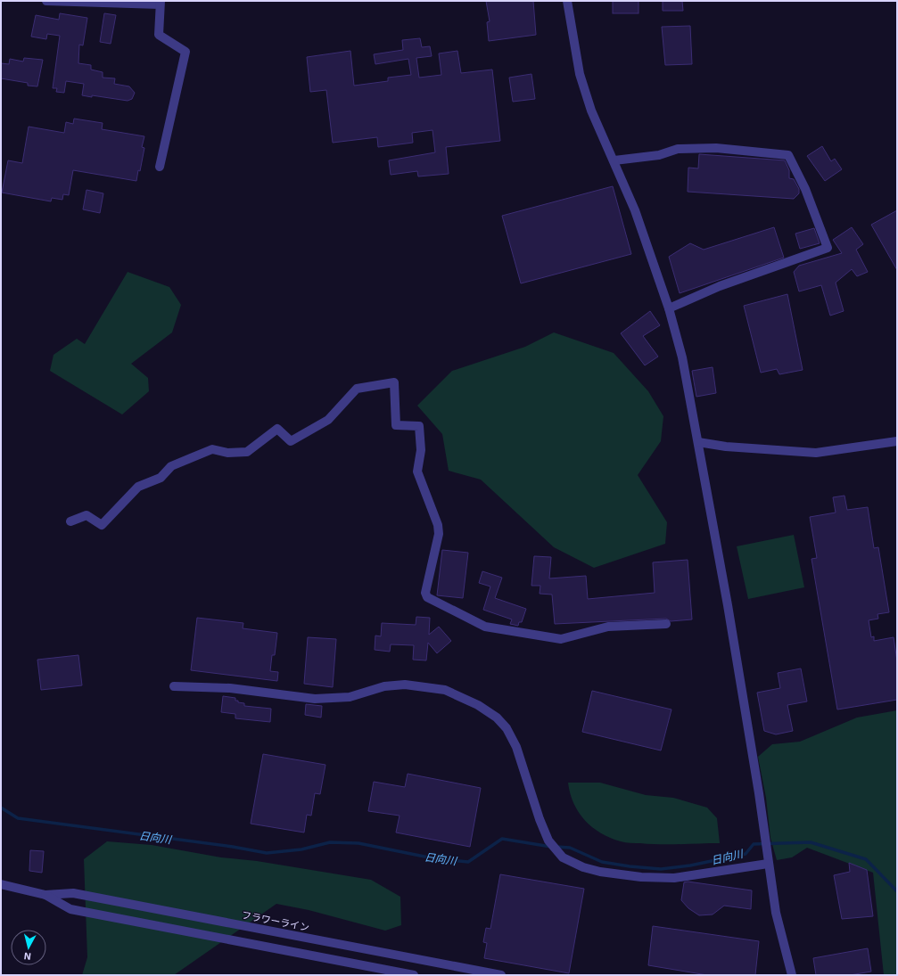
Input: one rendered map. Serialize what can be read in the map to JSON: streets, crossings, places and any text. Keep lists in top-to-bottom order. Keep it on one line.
{"streets":{"street":["フラワーライン"]},"water":["日向川"],"north":"bottom"}
